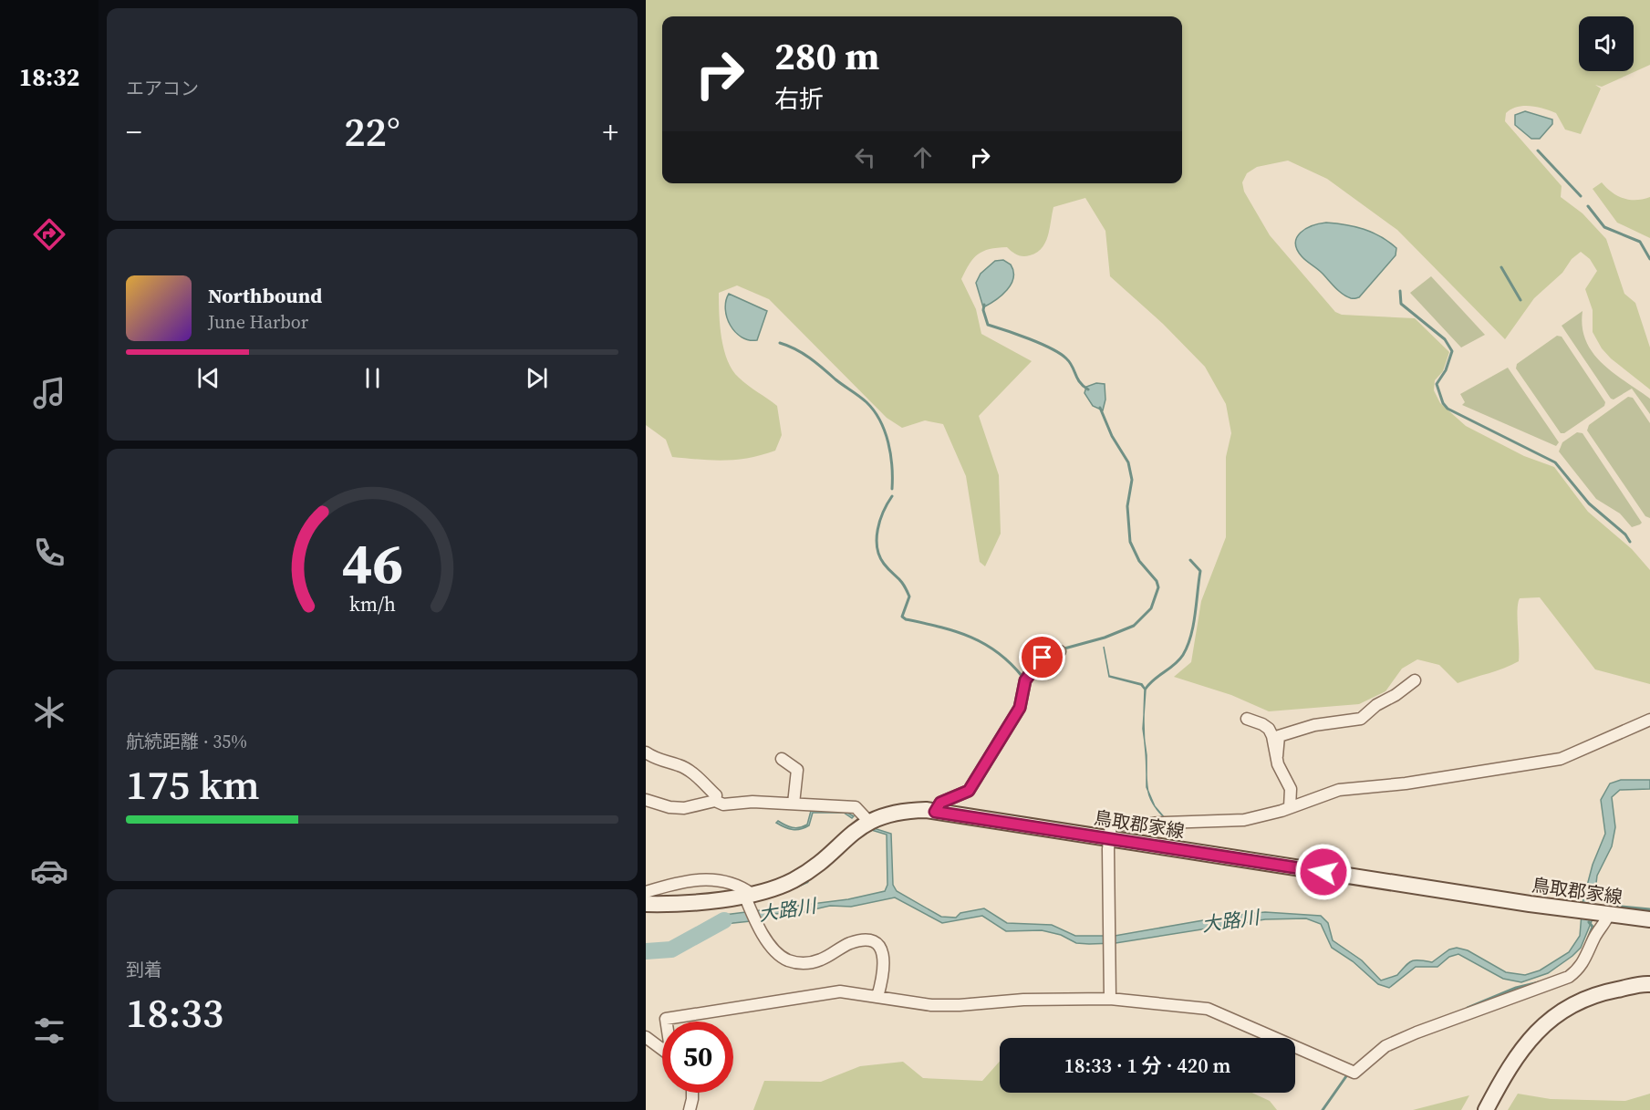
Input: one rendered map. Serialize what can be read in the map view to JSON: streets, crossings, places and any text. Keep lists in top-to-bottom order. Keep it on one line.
{"streets":{"main road":["鳥取郡家線"]},"water":["大路川"],"page":{"tabs":"18:32","tile":["エアコン",["航続距離 · 35%","175 km"],["到着","18:33"]],"turn":["280 m","右折"],"heat":["−","22°","+"],"song":["Northbound","June Harbor"],"limit":"50","trip":"18:33 · 1 分 · 420 m","gauge":["46","km/h"]}}
